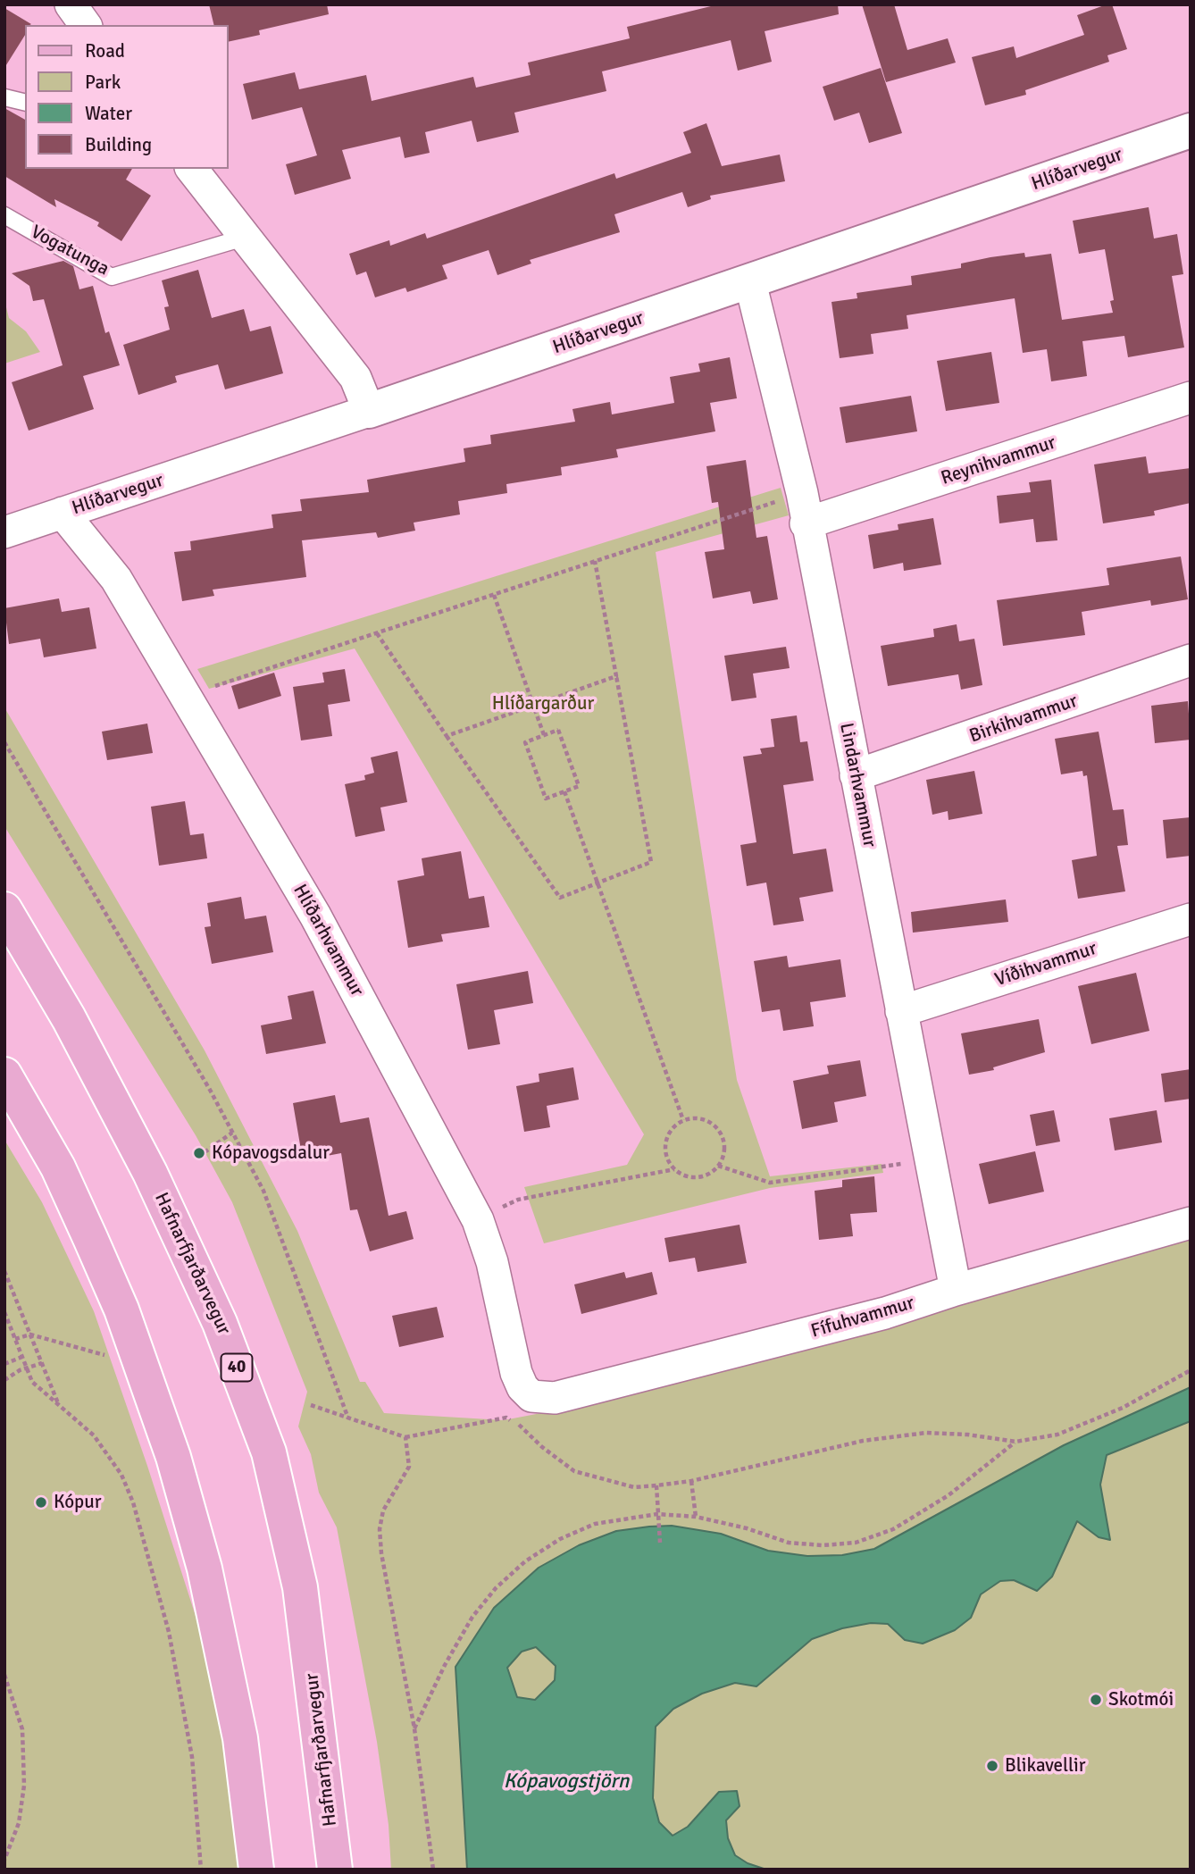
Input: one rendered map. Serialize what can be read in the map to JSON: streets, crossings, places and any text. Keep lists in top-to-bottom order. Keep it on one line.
{"streets":{"main road":["Hafnarfjarðarvegur","40"],"street":["Hlíðarvegur","Reynihvammur","Birkihvammur","Lindarhvammur","Hlíðarhvammur","Víðihvammur","Fífuhvammur"],"lane":["Vogatunga"]},"crossings":[["Hlíðarvegur","Lindarhvammur"],["Hlíðarvegur","Hlíðarhvammur"],["Reynihvammur","Lindarhvammur"],["Birkihvammur","Lindarhvammur"],["Lindarhvammur","Víðihvammur"],["Lindarhvammur","Fífuhvammur"],["Hlíðarhvammur","Fífuhvammur"]],"water":["Kópavogstjörn"],"parks":["Hlíðargarður"],"places":["Kópavogsdalur","Kópur","Skotmói","Blikavellir"],"legend":["Road","Park","Water","Building"]}
